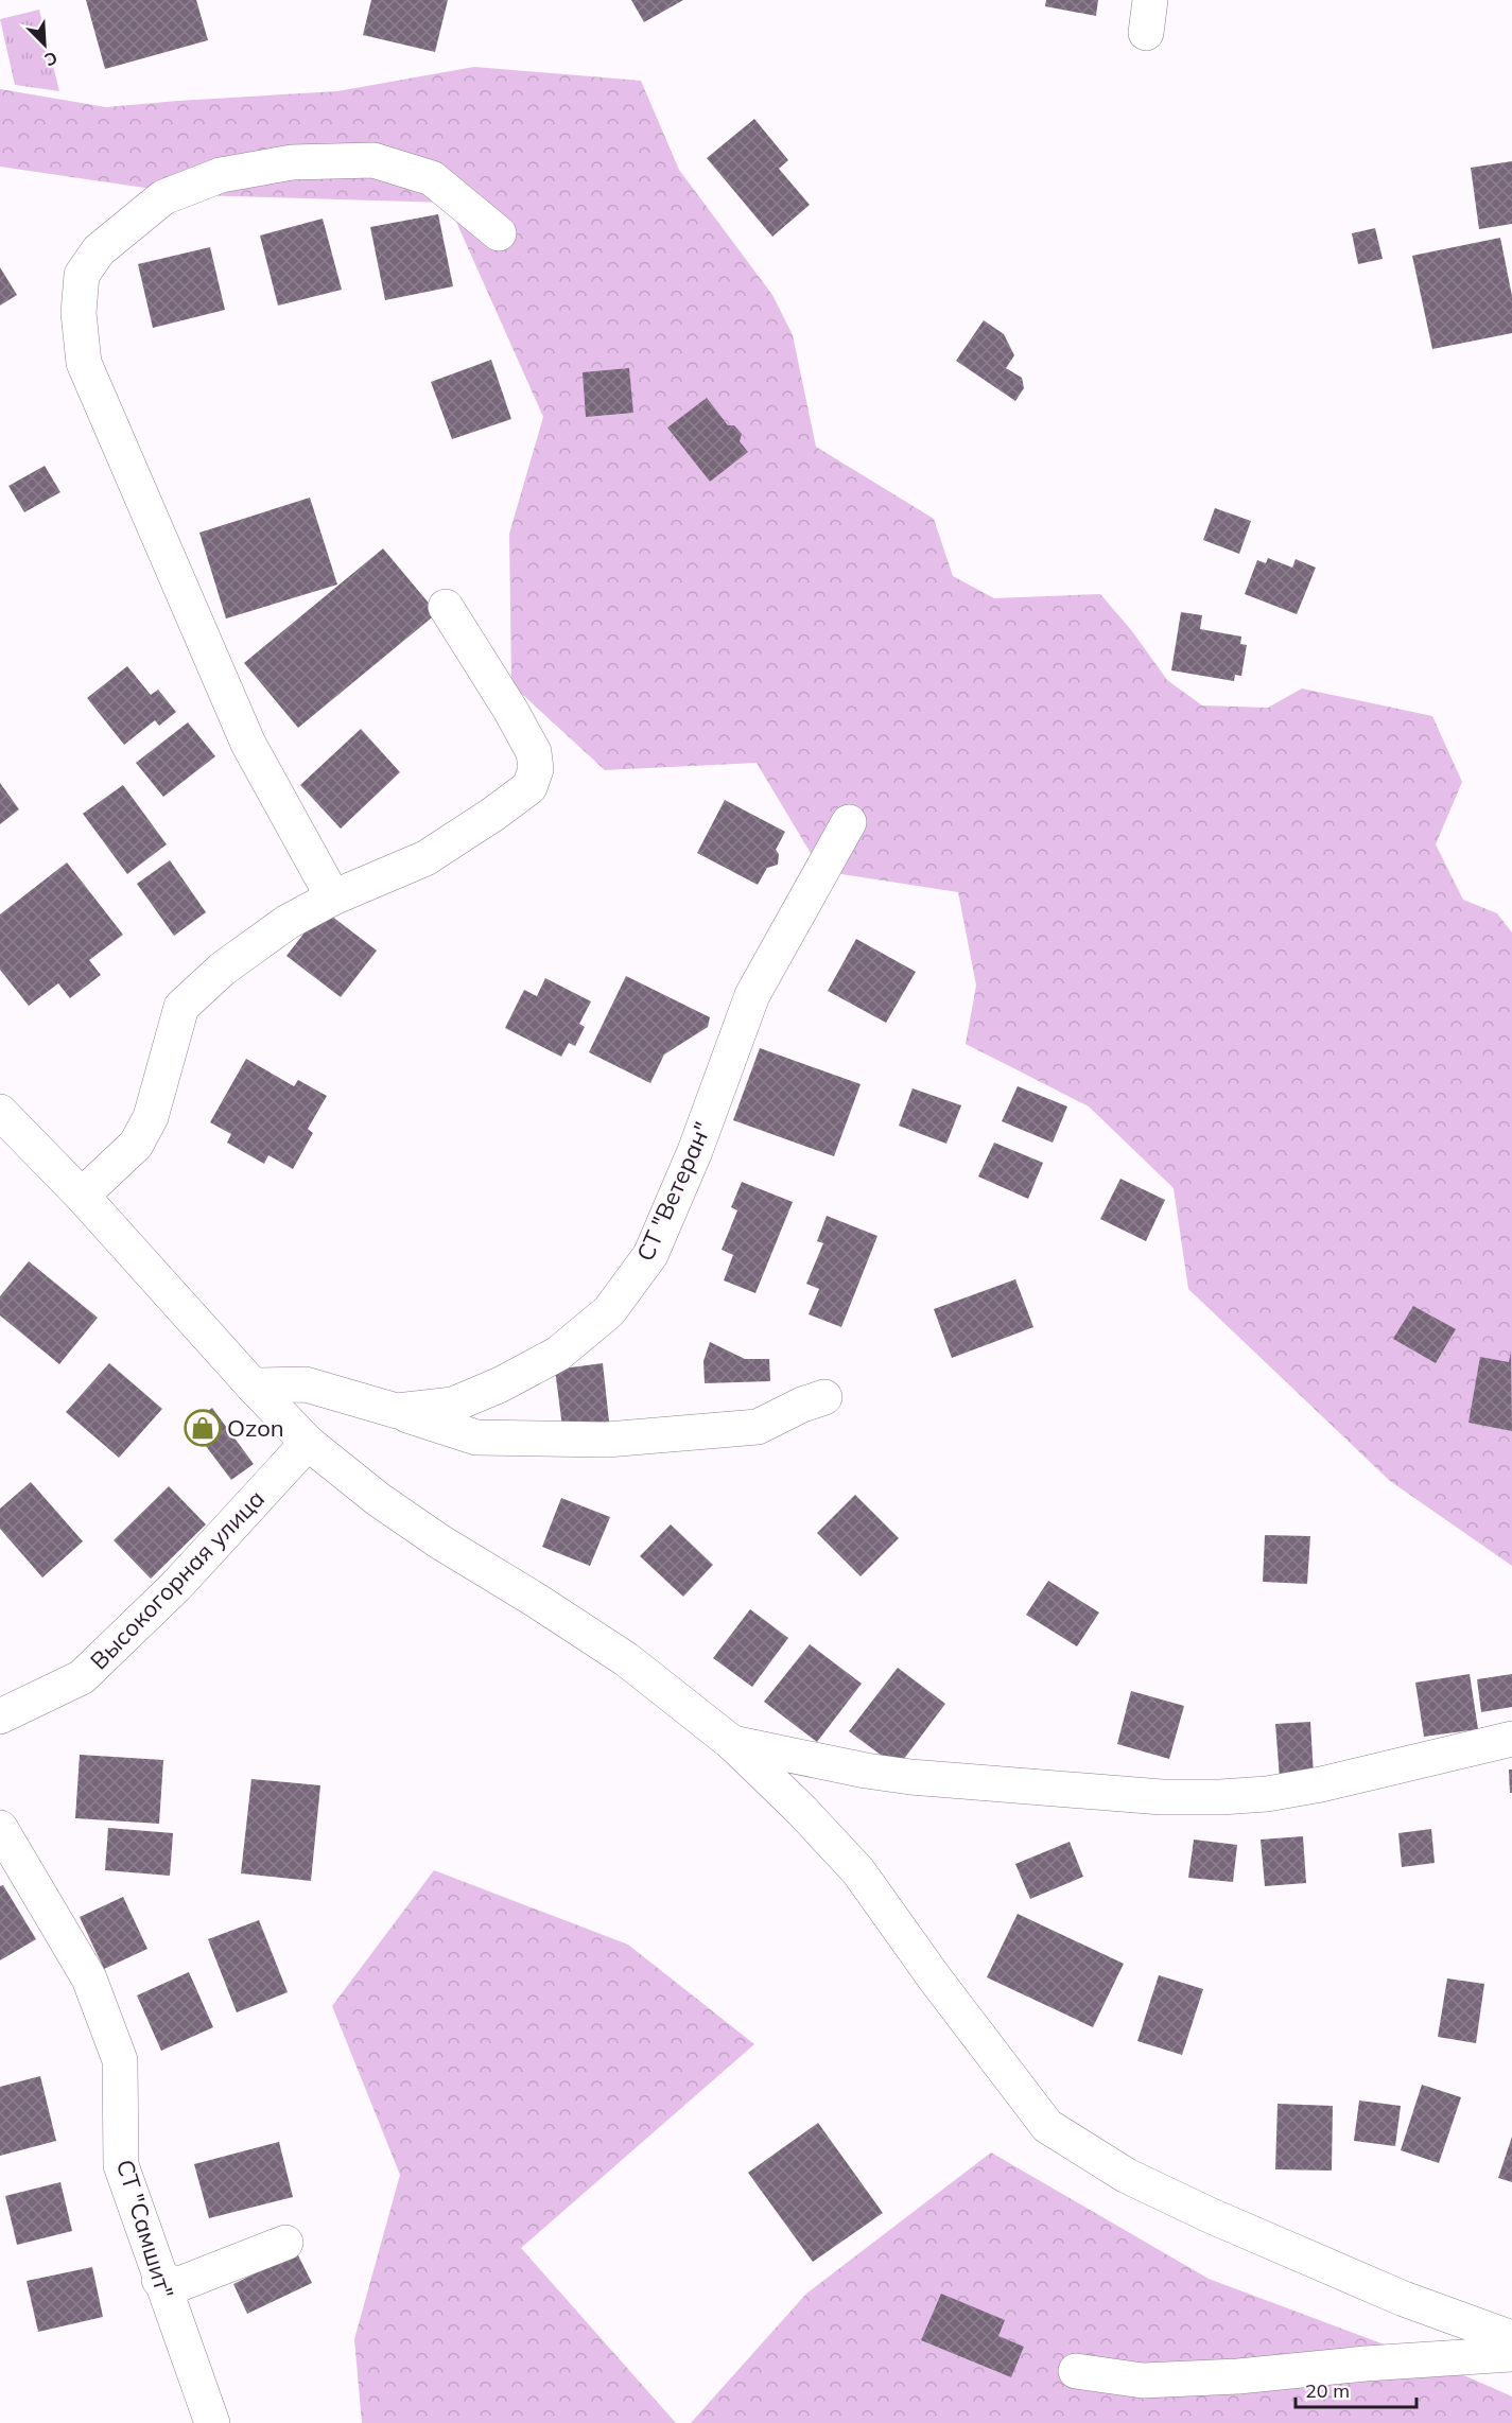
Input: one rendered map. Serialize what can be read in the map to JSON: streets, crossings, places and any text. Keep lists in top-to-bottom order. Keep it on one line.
{"streets":{"street":["СТ \"Ветеран\"","Высокогорная улица","СТ \"Самшит\""]},"places":{"shop":["Ozon"]},"scale_bar":"20 m","north":"bottom right"}
